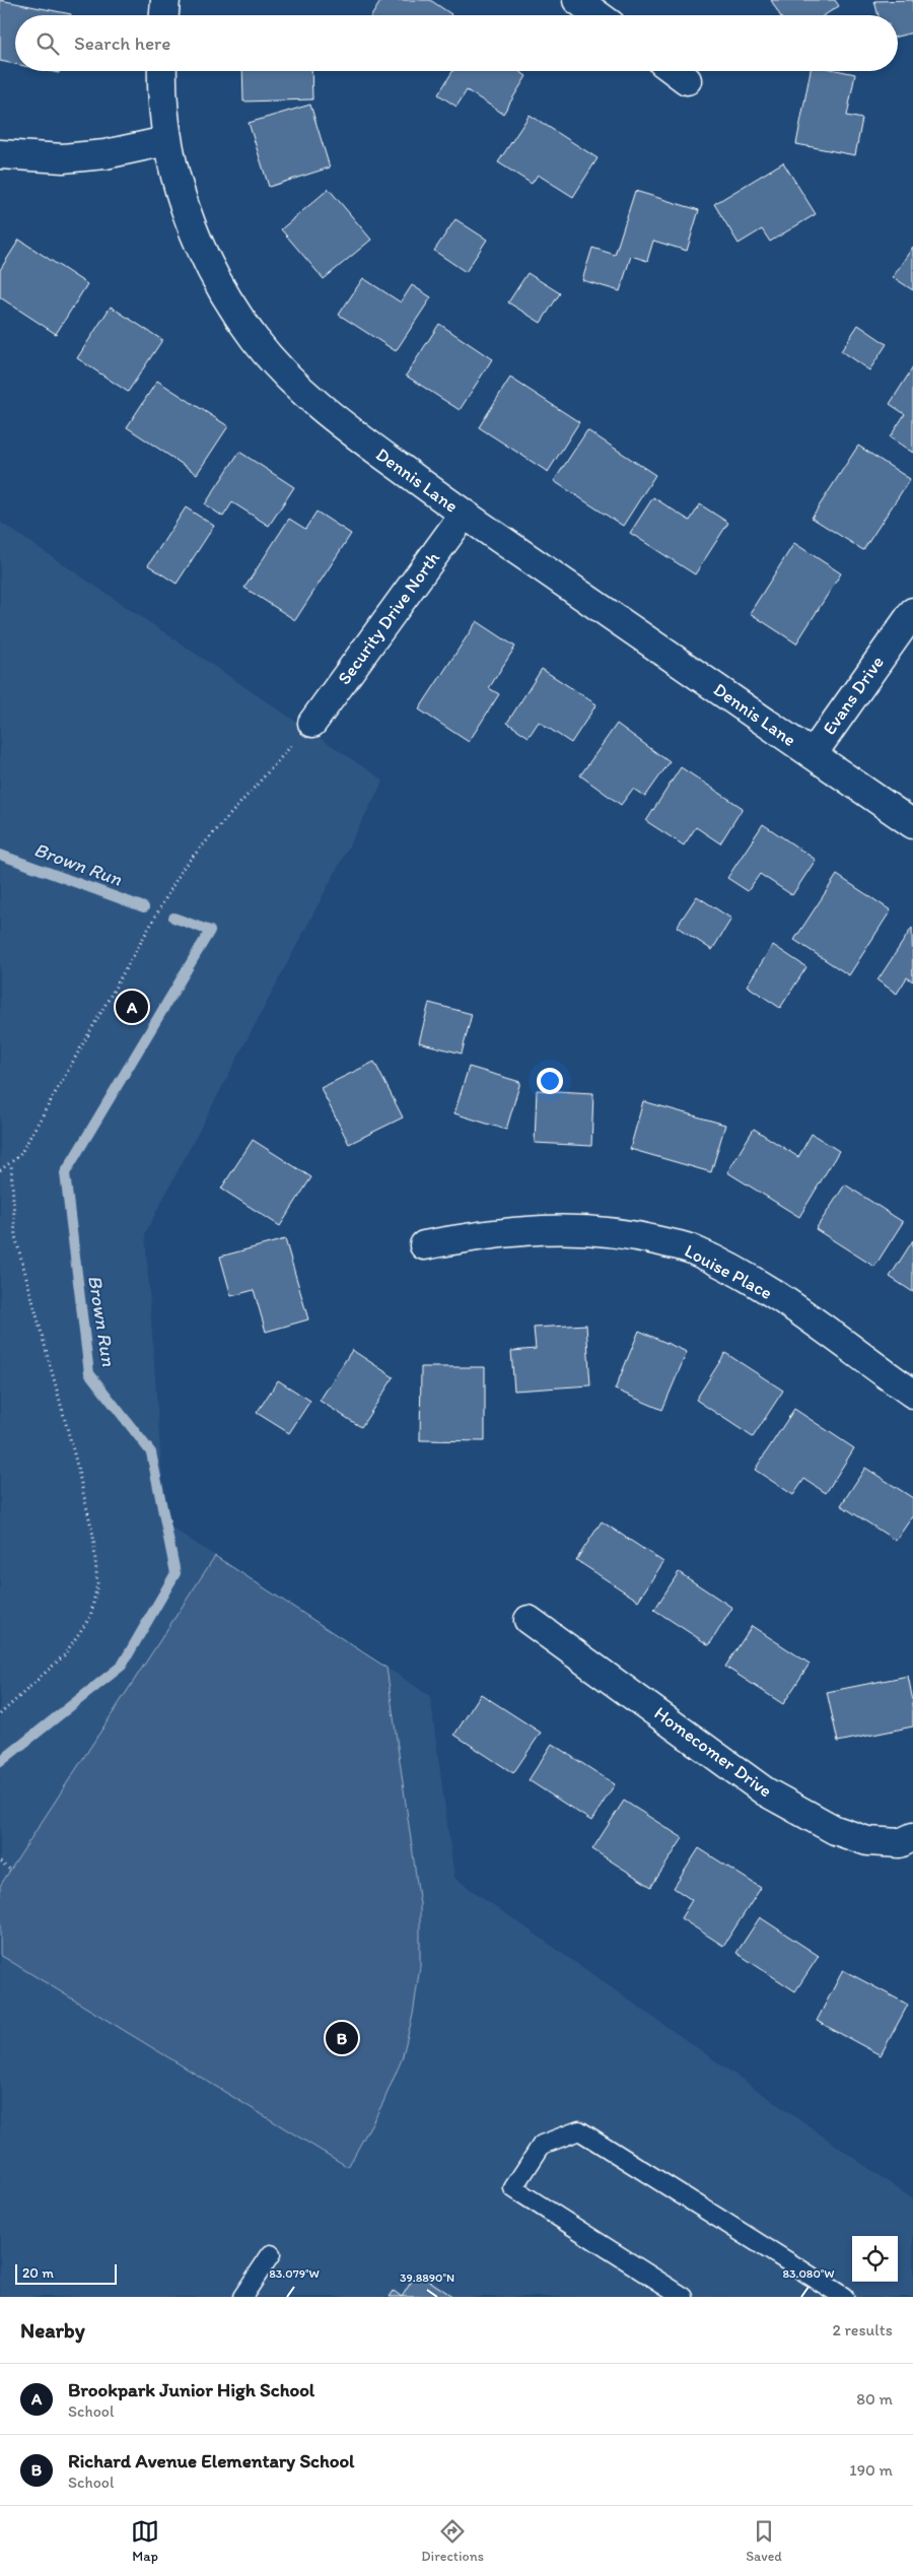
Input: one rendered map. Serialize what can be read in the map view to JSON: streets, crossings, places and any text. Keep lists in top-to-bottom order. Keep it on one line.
{"streets":{"street":["Dennis Lane","Security Drive North","Evans Drive","Louise Place","Homecomer Drive"]},"crossings":[["Dennis Lane","Security Drive North"],["Dennis Lane","Evans Drive"]],"water":["Brown Run"],"scale_bar":"20 m","page":{"search":"Search here","pins":["A","B"],"scale":"20 m","heading":["Nearby","2 results"],"list":[{"mark":"A","name":"Brookpark Junior High School","note":"School","value":"80 m"},{"mark":"B","name":"Richard Avenue Elementary School","note":"School","value":"190 m"}],"nav":["Map","Directions","Saved"]},"coordinates":["83.079°W","83.080°W","39.8890°N"]}
